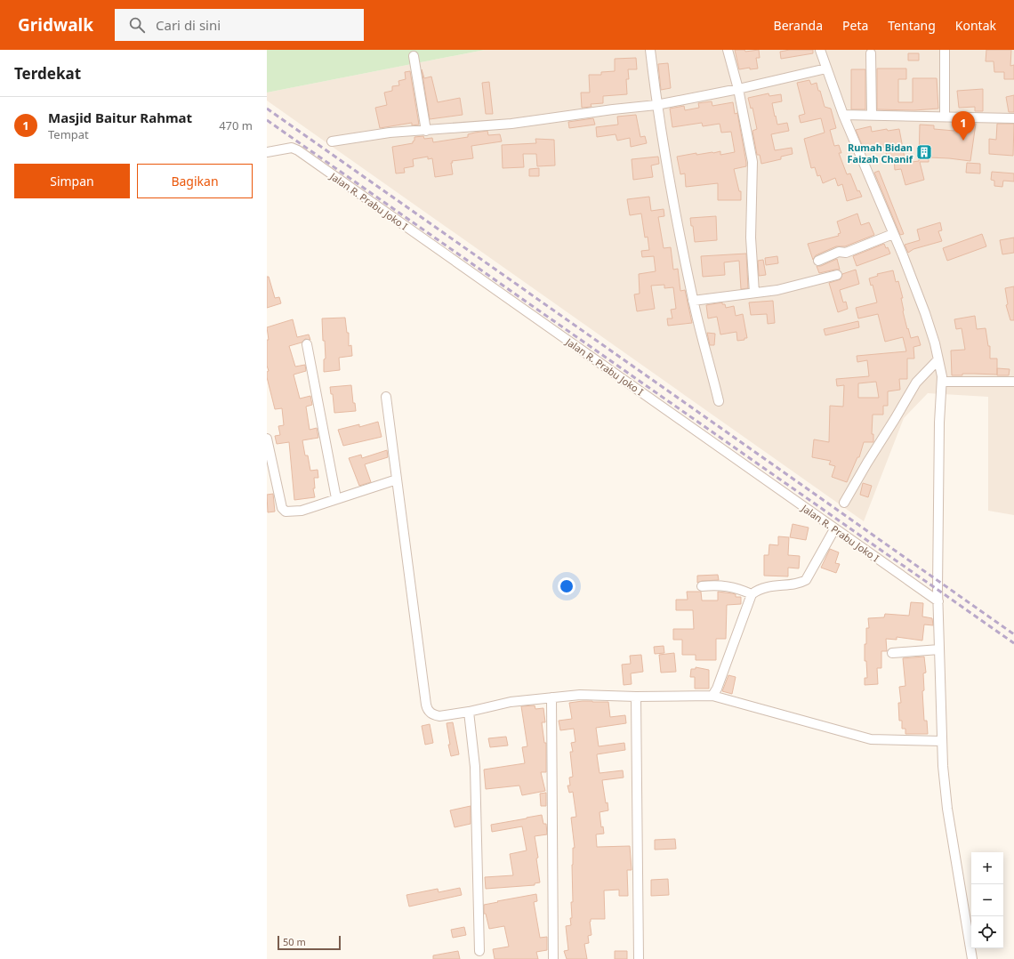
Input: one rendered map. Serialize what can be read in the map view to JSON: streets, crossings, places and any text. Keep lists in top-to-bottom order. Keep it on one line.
{"streets":{"street":["Jalan R. Prabu Joko I"]},"places":{"building":["Rumah Bidan Faizah Chanif"]},"scale_bar":"50 m","page":{"header":"Gridwalk","search":"Cari di sini","nav":["Beranda","Peta","Tentang","Kontak"],"heading":"Terdekat","list":[{"mark":"1","name":"Masjid Baitur Rahmat","note":"Tempat","value":"470 m"}],"pins":"1","buttons":["Simpan","Bagikan"],"map_buttons":["+","−"],"scale":"50 m"}}
